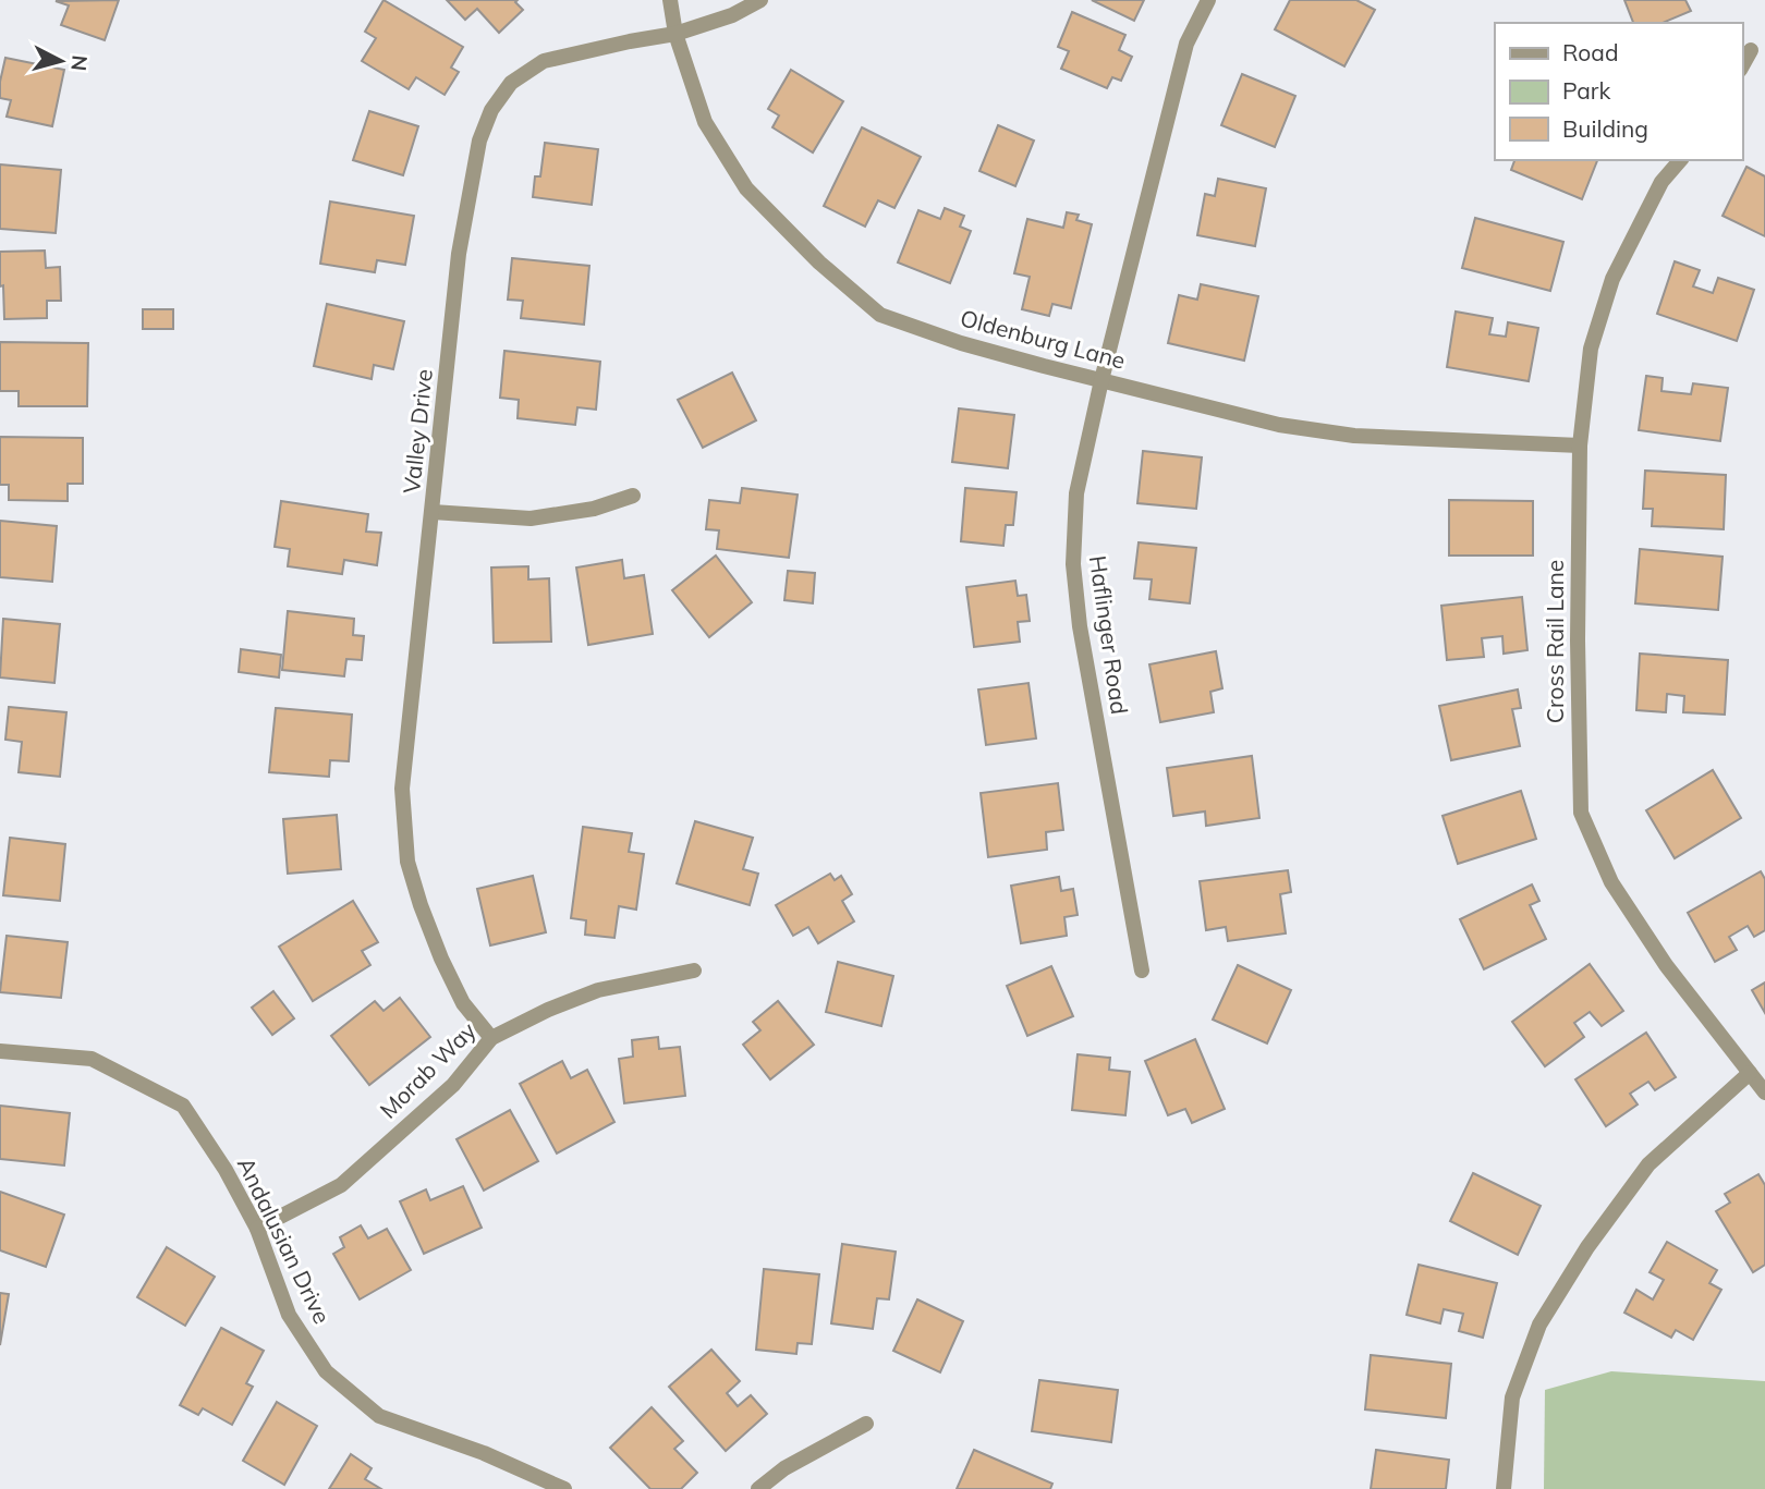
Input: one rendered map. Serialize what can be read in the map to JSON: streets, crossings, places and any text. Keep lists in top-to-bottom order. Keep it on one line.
{"streets":{"street":["Oldenburg Lane","Valley Drive","Haflinger Road","Cross Rail Lane","Morab Way","Andalusian Drive"]},"crossings":[["Oldenburg Lane","Valley Drive"],["Oldenburg Lane","Haflinger Road"],["Oldenburg Lane","Cross Rail Lane"],["Valley Drive","Morab Way"],["Morab Way","Andalusian Drive"]],"legend":["Road","Park","Building"],"north":"right"}
